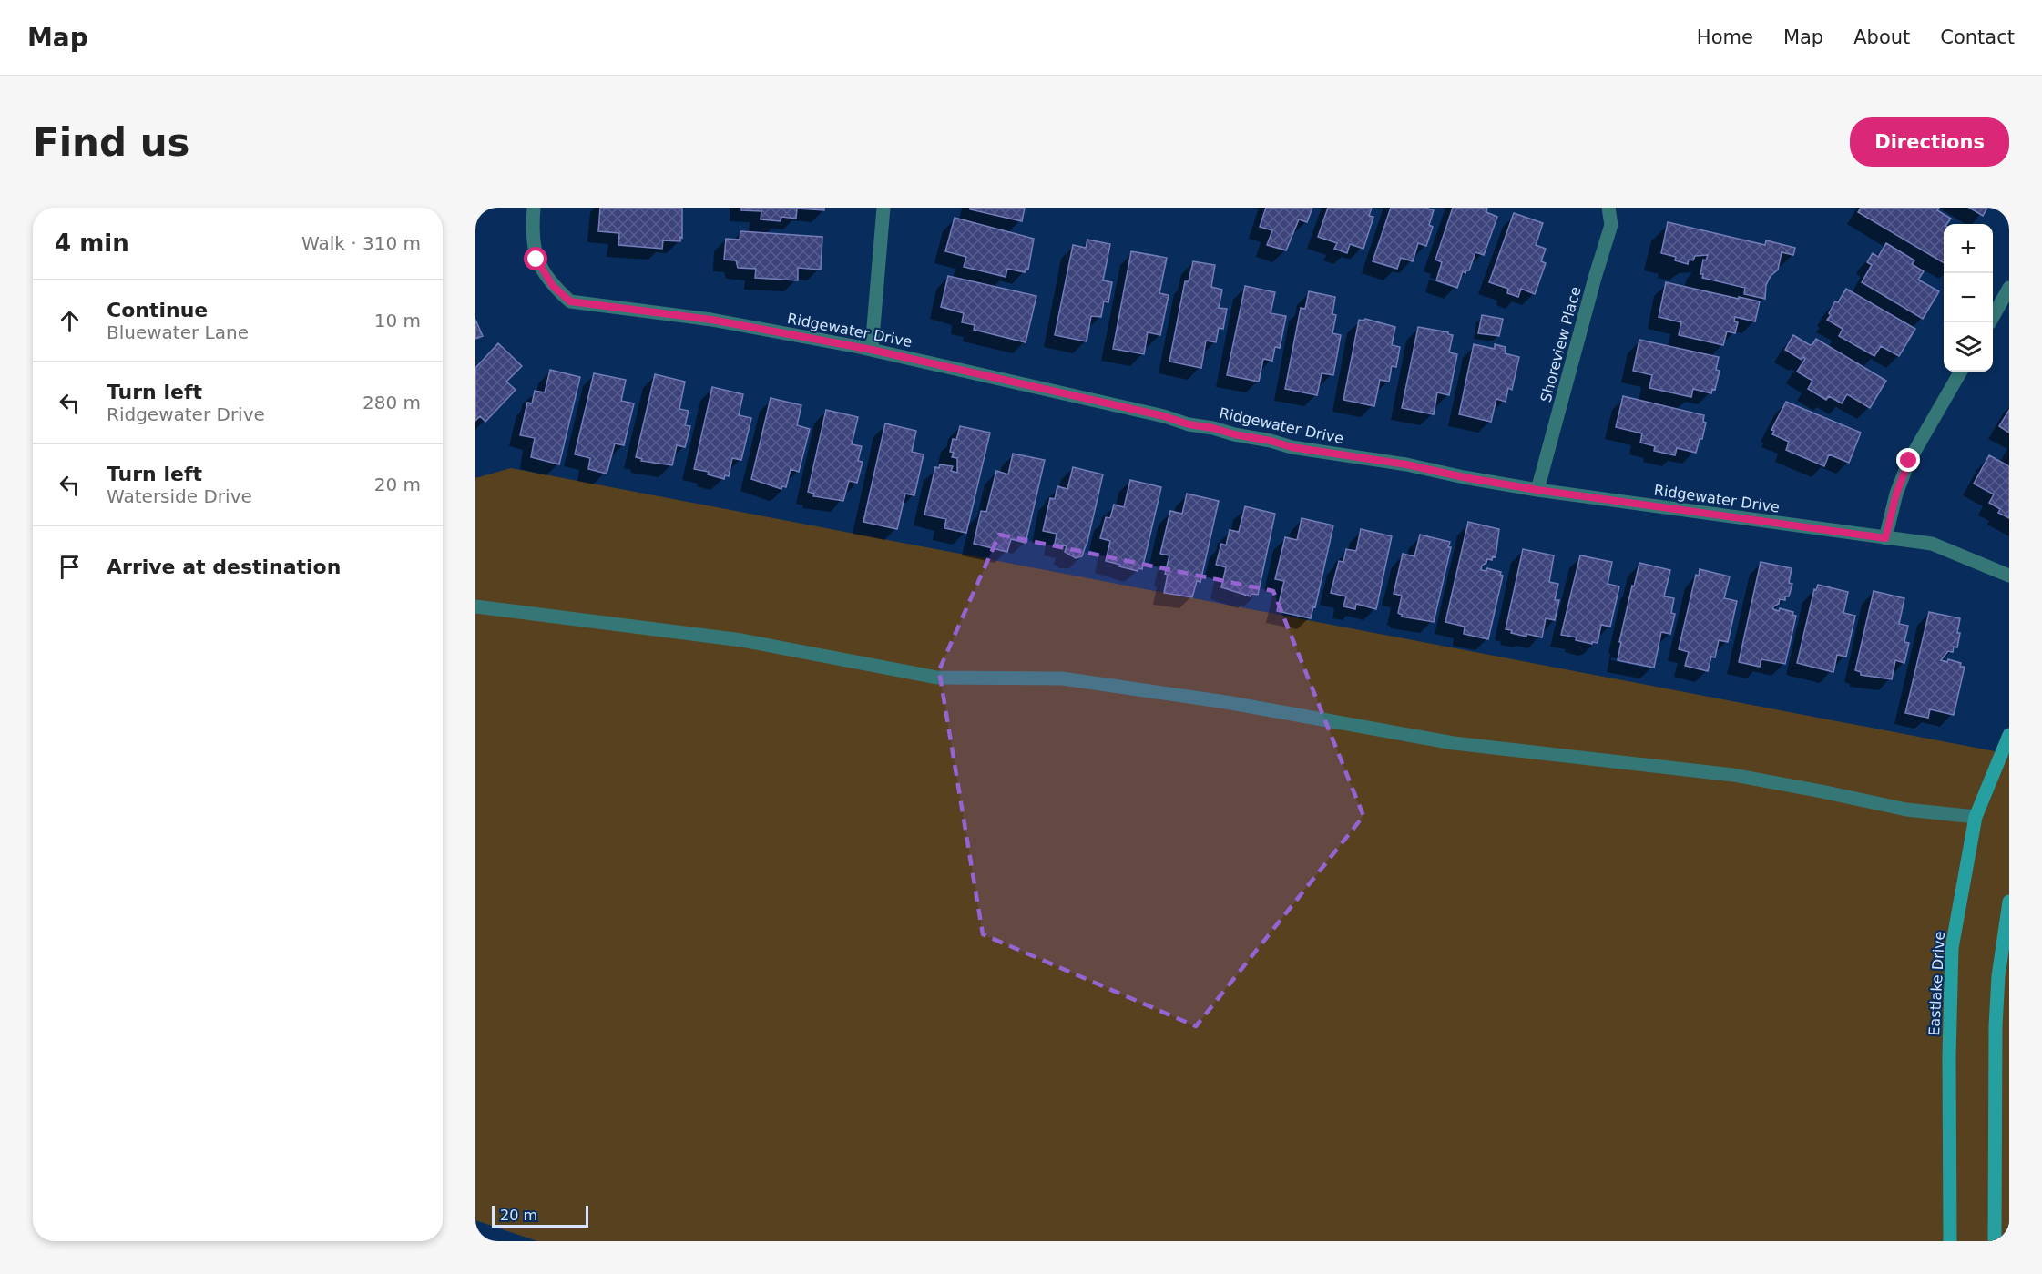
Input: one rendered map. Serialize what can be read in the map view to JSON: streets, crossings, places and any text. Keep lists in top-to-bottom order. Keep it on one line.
{"streets":{"street":["Ridgewater Drive","Shoreview Place","Eastlake Drive"]},"crossings":[["Ridgewater Drive","Shoreview Place"]],"scale_bar":"20 m","page":{"header":"Map","nav":["Home","Map","About","Contact"],"buttons":"Directions","title":"Find us","heading":["4 min","Walk · 310 m"],"map_buttons":["+","−"],"list":[["Continue","Bluewater Lane","10 m"],["Turn left","Ridgewater Drive","280 m"],["Turn left","Waterside Drive","20 m"],"Arrive at destination"],"scale":"20 m"}}
